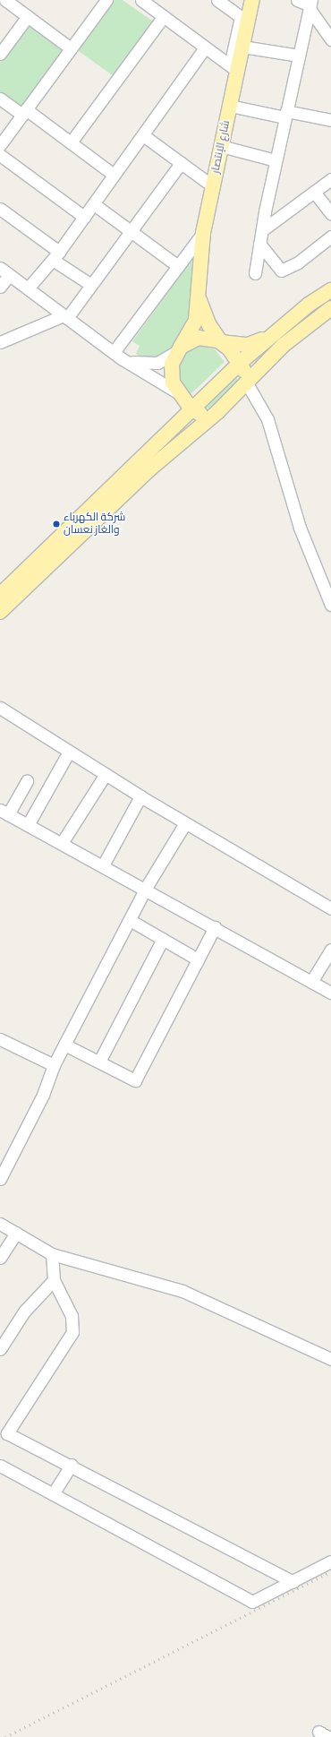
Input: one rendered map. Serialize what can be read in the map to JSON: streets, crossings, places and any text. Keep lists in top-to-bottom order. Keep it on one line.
{"streets":{"main road":["شارع الإنتصار"]},"places":["شركة الكهرباء والغاز نعسان"]}
